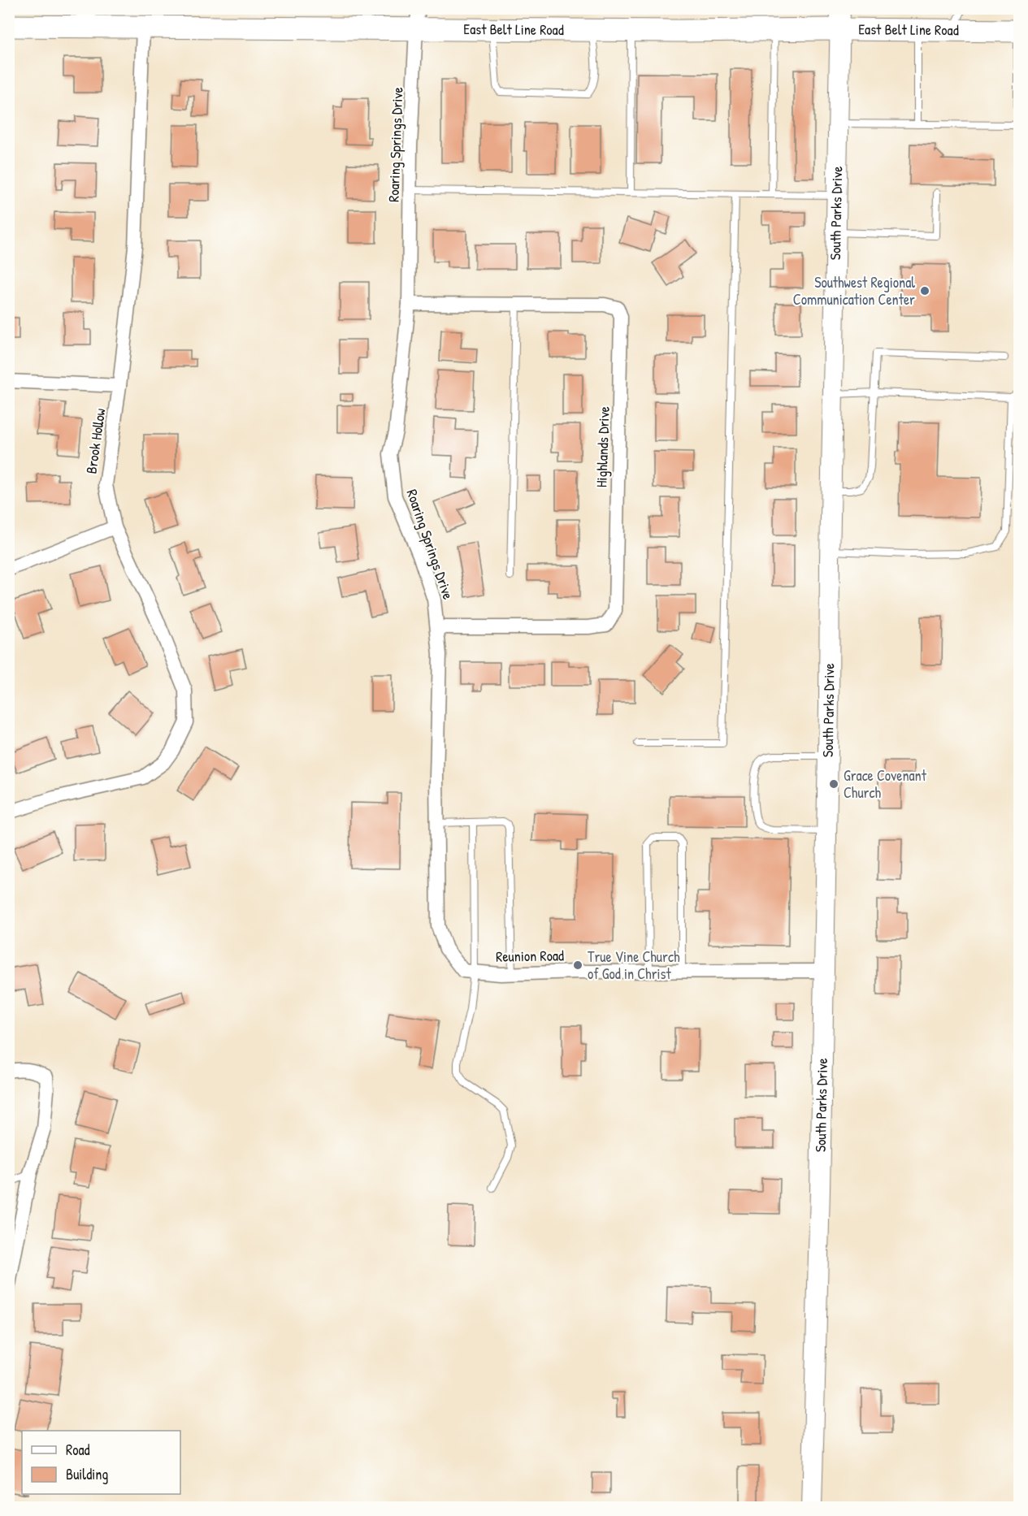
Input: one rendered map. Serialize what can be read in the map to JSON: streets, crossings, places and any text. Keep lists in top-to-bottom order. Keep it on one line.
{"streets":{"main road":["East Belt Line Road"],"street":["Roaring Springs Drive","South Parks Drive","Brook Hollow","Highlands Drive","Reunion Road"]},"crossings":[["East Belt Line Road","Roaring Springs Drive"],["East Belt Line Road","South Parks Drive"],["East Belt Line Road","Brook Hollow"],["Roaring Springs Drive","Highlands Drive"],["Roaring Springs Drive","Reunion Road"],["South Parks Drive","Reunion Road"]],"places":["Southwest Regional Communication Center","Grace Covenant Church","True Vine Church of God in Christ"],"legend":["Road","Building"]}
